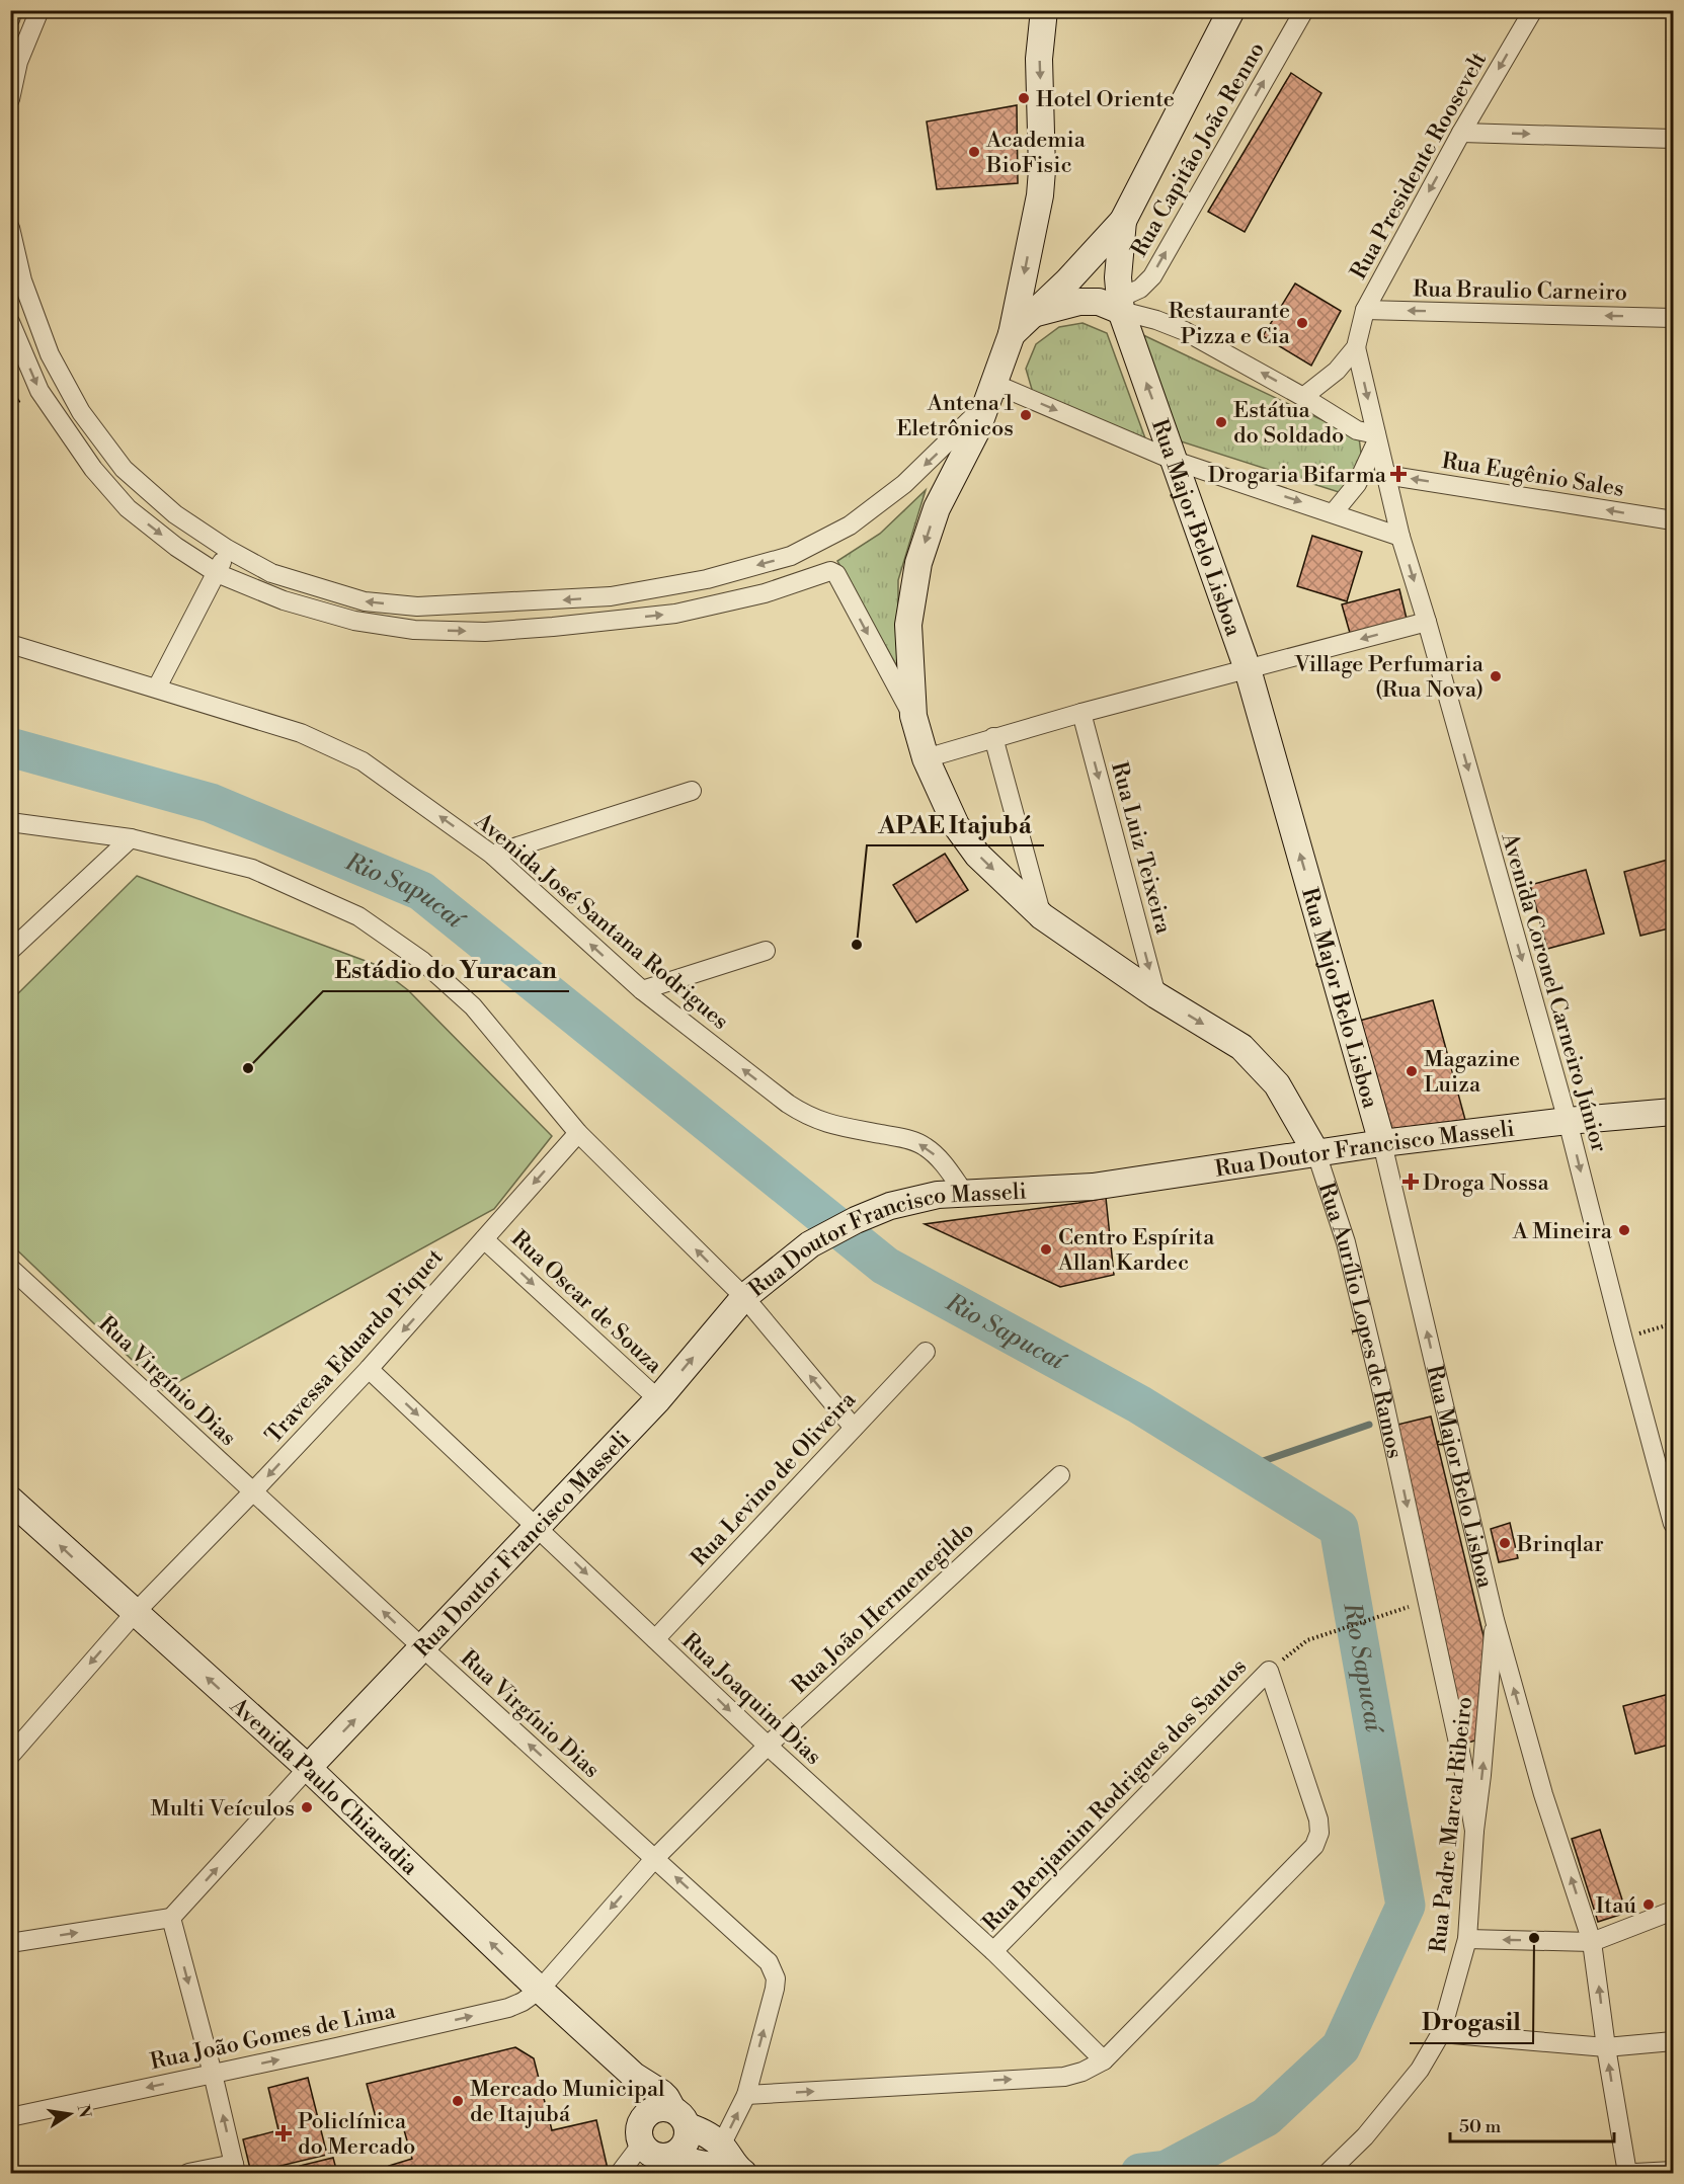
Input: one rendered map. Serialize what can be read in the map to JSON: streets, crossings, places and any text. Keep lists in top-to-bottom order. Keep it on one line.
{"streets":{"main road":["Rua Major Belo Lisboa","Rua Doutor Francisco Masseli","Rua Aurílio Lopes de Ramos","Avenida Paulo Chiaradia"],"street":["Rua Capitão João Renno","Rua Presidente Roosevelt","Rua Braulio Carneiro","Rua Eugênio Sales","Rua Luiz Teixeira","Avenida José Santana Rodrigues","Avenida Coronel Carneiro Júnior","Rua Oscar de Souza","Travessa Eduardo Piquet","Rua Virgínio Dias","Rua Levino de Oliveira","Rua João Hermenegildo","Rua Joaquim Dias","Rua Benjamim Rodrigues dos Santos","Rua Padre Marcal Ribeiro","Rua João Gomes de Lima"]},"crossings":[["Rua Capitão João Renno","Rua Major Belo Lisboa"],["Rua Presidente Roosevelt","Rua Braulio Carneiro"],["Rua Presidente Roosevelt","Avenida Coronel Carneiro Júnior"],["Rua Eugênio Sales","Avenida Coronel Carneiro Júnior"],["Rua Major Belo Lisboa","Rua Doutor Francisco Masseli"],["Rua Major Belo Lisboa","Rua Padre Marcal Ribeiro"],["Rua Luiz Teixeira","Rua Aurílio Lopes de Ramos"],["Avenida José Santana Rodrigues","Rua Doutor Francisco Masseli"],["Avenida Coronel Carneiro Júnior","Rua Doutor Francisco Masseli"],["Rua Doutor Francisco Masseli","Rua Oscar de Souza"],["Rua Doutor Francisco Masseli","Rua Aurílio Lopes de Ramos"],["Rua Doutor Francisco Masseli","Rua Virgínio Dias"],["Rua Doutor Francisco Masseli","Rua Joaquim Dias"],["Rua Doutor Francisco Masseli","Avenida Paulo Chiaradia"],["Rua Oscar de Souza","Travessa Eduardo Piquet"],["Rua Aurílio Lopes de Ramos","Rua Padre Marcal Ribeiro"],["Travessa Eduardo Piquet","Rua Virgínio Dias"],["Travessa Eduardo Piquet","Rua Joaquim Dias"],["Travessa Eduardo Piquet","Avenida Paulo Chiaradia"],["Rua Virgínio Dias","Rua João Hermenegildo"],["Rua Virgínio Dias","Avenida Paulo Chiaradia"],["Rua Levino de Oliveira","Rua Joaquim Dias"],["Rua João Hermenegildo","Rua Joaquim Dias"],["Rua João Hermenegildo","Avenida Paulo Chiaradia"],["Rua João Hermenegildo","Rua João Gomes de Lima"],["Rua Joaquim Dias","Rua Benjamim Rodrigues dos Santos"],["Avenida Paulo Chiaradia","Rua João Gomes de Lima"]],"one_way":["Rua Capitão João Renno","Rua Presidente Roosevelt","Rua Braulio Carneiro","Rua Major Belo Lisboa","Avenida Coronel Carneiro Júnior","Rua Aurílio Lopes de Ramos","Travessa Eduardo Piquet","Rua Virgínio Dias","Rua Joaquim Dias","Avenida Paulo Chiaradia","Rua Padre Marcal Ribeiro"],"water":["Rio Sapucaí"],"places":{"other":["Hotel Oriente","Academia BioFisic","Restaurante Pizza e Cia","Antena 1 Eletrônicos","Estátua do Soldado","Village Perfumaria (Rua Nova)","APAE Itajubá","Estádio do Yuracan","Magazine Luiza","A Mineira","Centro Espírita Allan Kardec","Brinqlar","Multi Veículos","Itaú","Drogasil","Mercado Municipal de Itajubá"],"health":["Drogaria Bifarma","Droga Nossa","Policlínica do Mercado"]},"scale_bar":"50 m","north":"right"}
